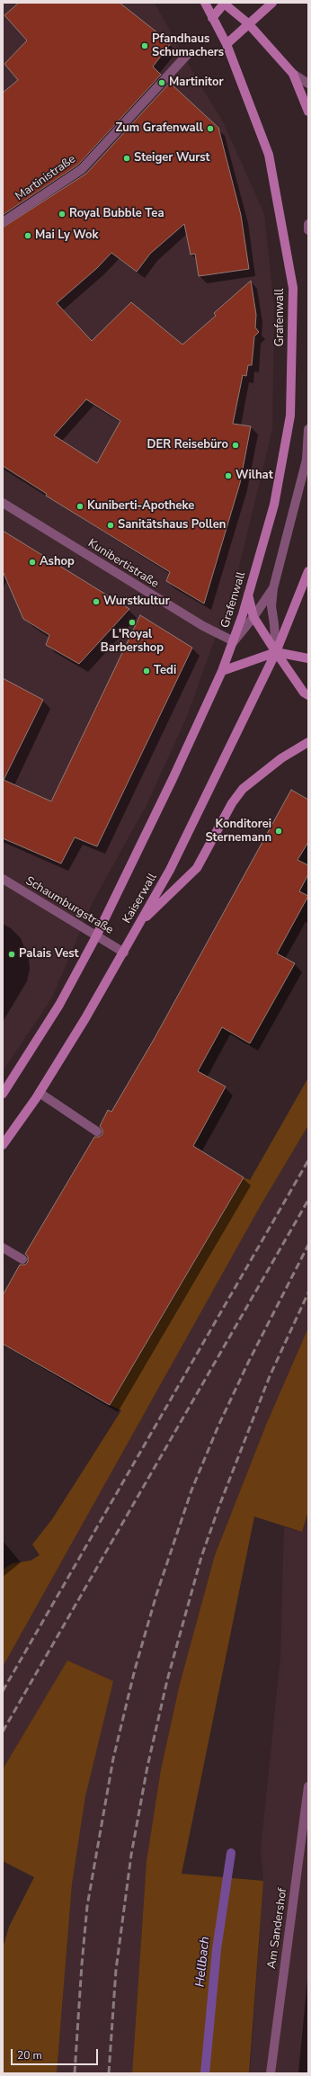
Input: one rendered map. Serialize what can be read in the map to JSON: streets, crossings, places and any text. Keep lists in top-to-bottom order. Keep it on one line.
{"streets":{"main road":["Grafenwall","Kaiserwall"],"street":["Martinistraße","Kunibertistraße","Schaumburgstraße","Am Sandershof"]},"crossings":[["Grafenwall","Kunibertistraße"],["Grafenwall","Kaiserwall"],["Kunibertistraße","Kaiserwall"],["Kaiserwall","Schaumburgstraße"]],"water":["Hellbach"],"places":["Pfandhaus Schumachers","Martinitor","Zum Grafenwall","Steiger Wurst","Royal Bubble Tea","Mai Ly Wok","DER Reisebüro","Wilhat","Kuniberti-Apotheke","Sanitätshaus Pollen","Ashop","Wurstkultur","L'Royal Barbershop","Tedi","Konditorei Sternemann","Palais Vest"],"scale_bar":"20 m"}
